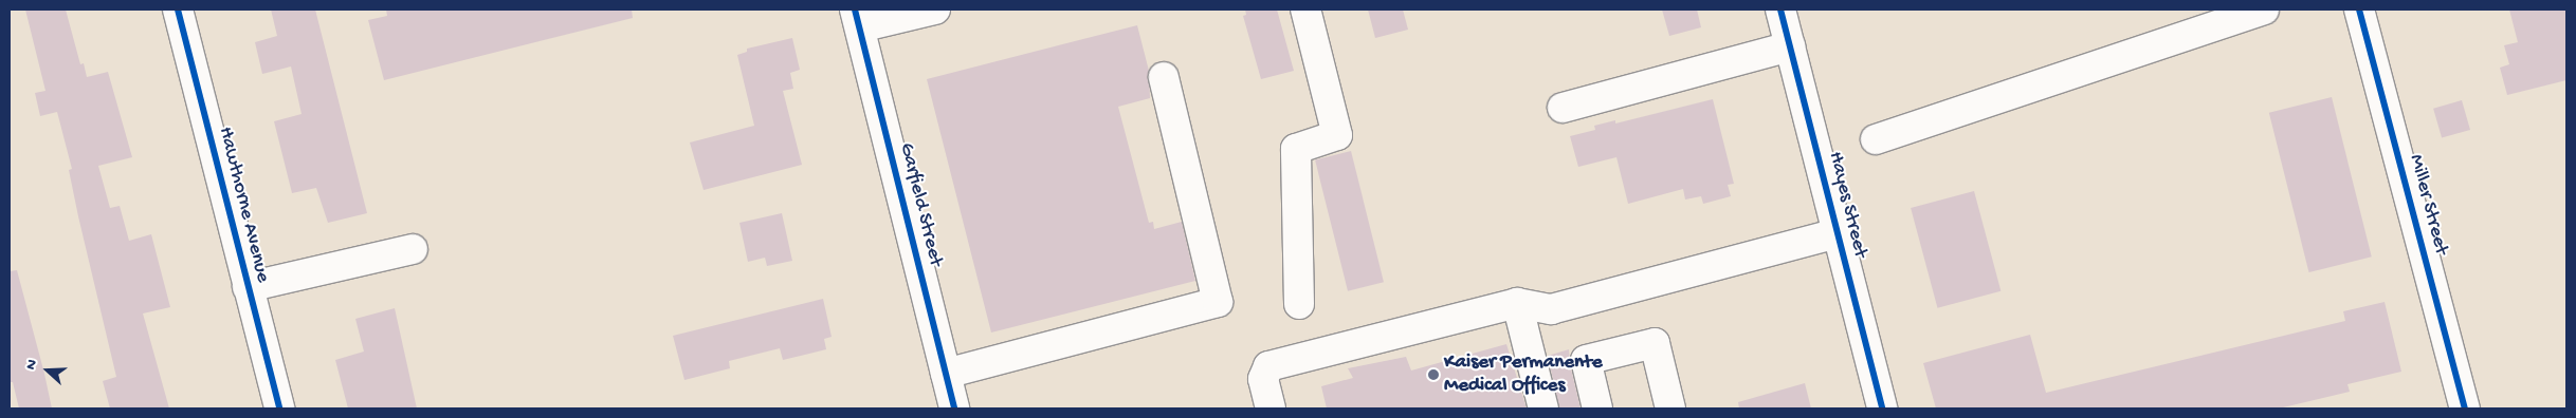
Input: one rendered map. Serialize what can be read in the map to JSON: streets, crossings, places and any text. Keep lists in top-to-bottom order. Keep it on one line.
{"streets":{"street":["Hawthorne Avenue","Garfield Street","Hayes Street","Miller Street"]},"places":["Kaiser Permanente Medical Offices"],"north":"left"}
